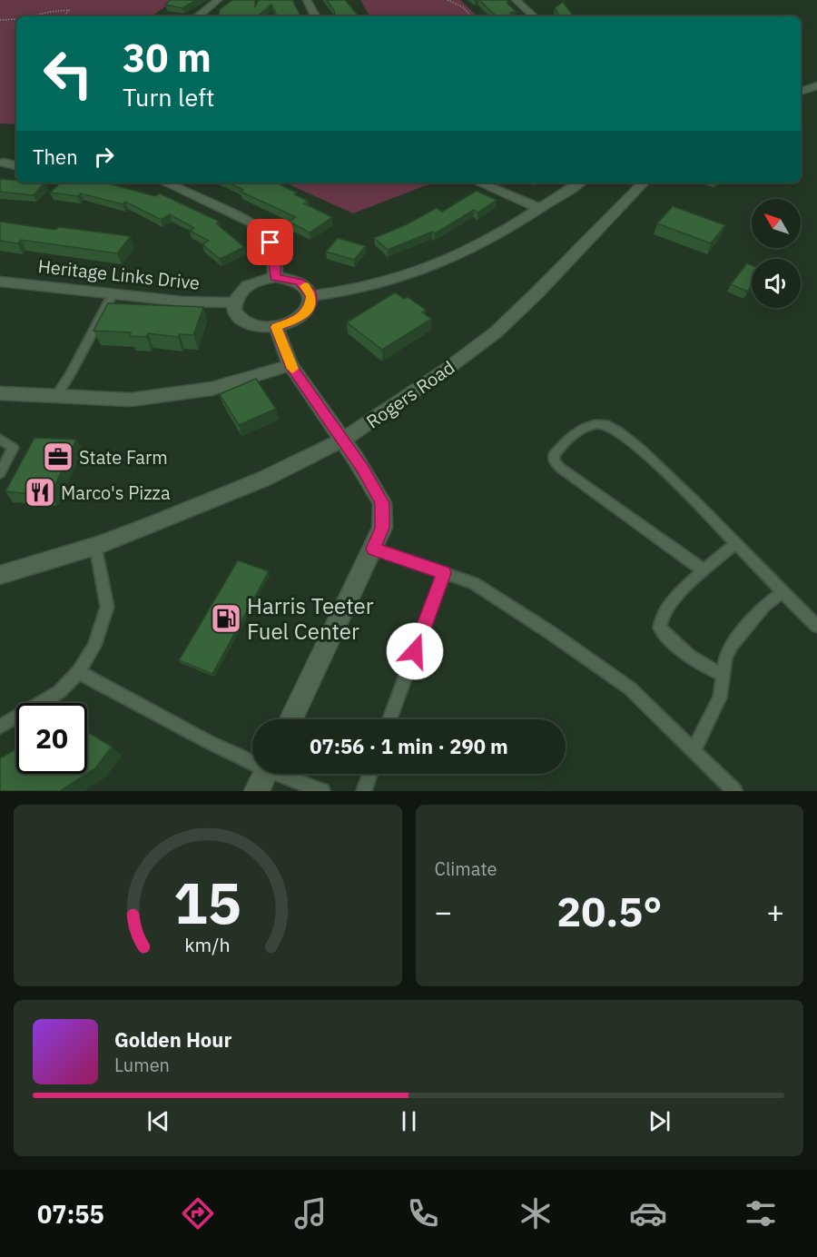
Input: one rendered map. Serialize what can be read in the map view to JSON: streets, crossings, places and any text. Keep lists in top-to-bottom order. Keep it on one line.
{"streets":{"street":["Heritage Links Drive","Rogers Road"]},"places":{"office":["State Farm"],"restaurant":["Marco's Pizza"],"fuel station":["Harris Teeter Fuel Center"]},"north":"top left","page":{"turn":["30 m","Turn left"],"then":"Then","limit":"20","trip":"07:56 · 1 min · 290 m","tile":"Climate","heat":["−","20.5°","+"],"song":["Golden Hour","Lumen"],"tabs":"07:55","gauge":["15","km/h"]}}
